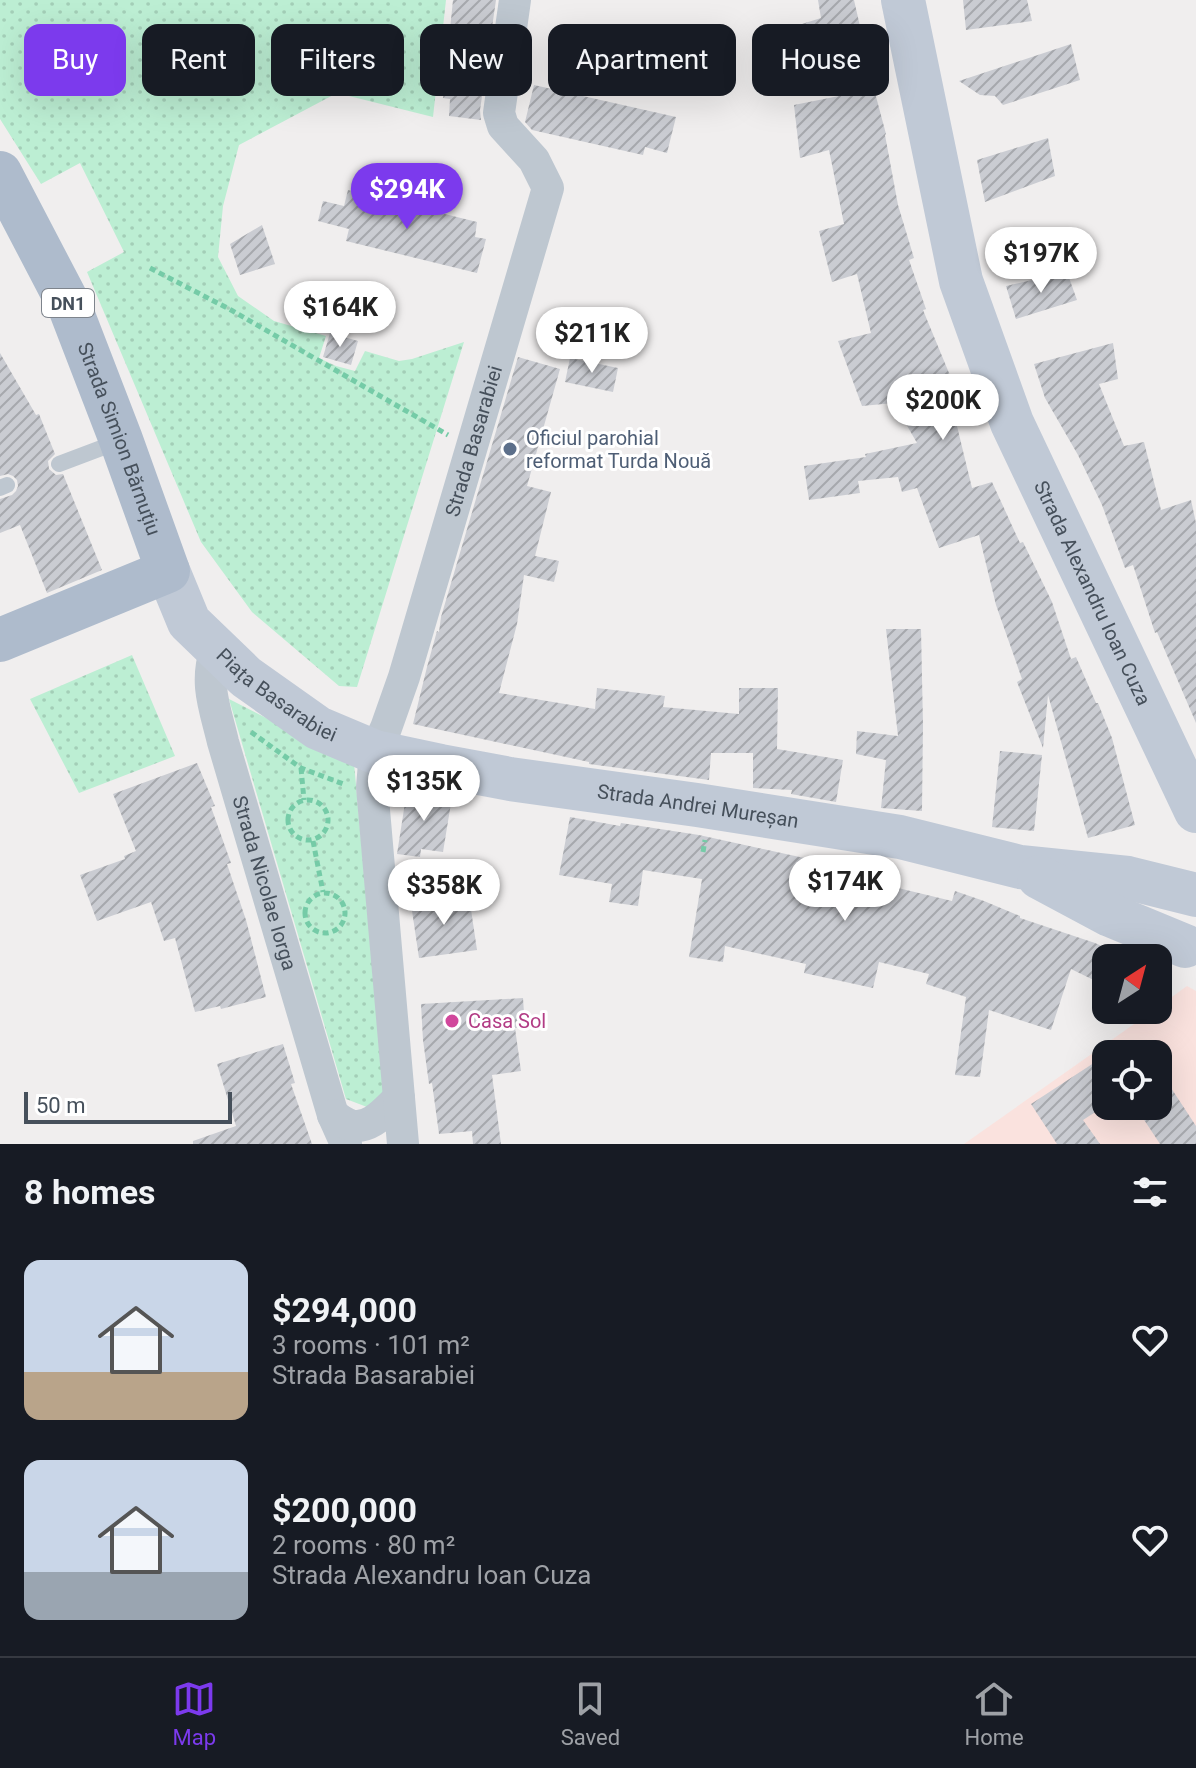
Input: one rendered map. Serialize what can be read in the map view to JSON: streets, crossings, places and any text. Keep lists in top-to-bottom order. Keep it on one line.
{"streets":{"main road":["DN1","Strada Simion Bărnuțiu","Strada Alexandru Ioan Cuza","Piața Basarabiei","Strada Andrei Mureșan"],"street":["Strada Basarabiei","Strada Nicolae Iorga"]},"crossings":[["DN1","Strada Andrei Mureșan"],["Strada Simion Bărnuțiu","Piața Basarabiei"],["Strada Simion Bărnuțiu","Strada Nicolae Iorga"],["Strada Basarabiei","Piața Basarabiei"],["Strada Basarabiei","Strada Andrei Mureșan"],["Piața Basarabiei","Strada Andrei Mureșan"],["Piața Basarabiei","Strada Nicolae Iorga"]],"places":["Oficiul parohial reformat Turda Nouă","Casa Sol"],"scale_bar":"50 m","north":"top right","page":{"chip":["Buy","Rent","Filters","New","Apartment","House"],"price":["$294K","$197K","$164K","$211K","$200K","$135K","$174K","$358K"],"scale":"50 m","heading":"8 homes","list":[{"name":"$294,000","note":"3 rooms · 101 m² · Strada Basarabiei"},{"name":"$200,000","note":"2 rooms · 80 m² · Strada Alexandru Ioan Cuza"}],"tabs":["Map","Saved","Home"]}}
